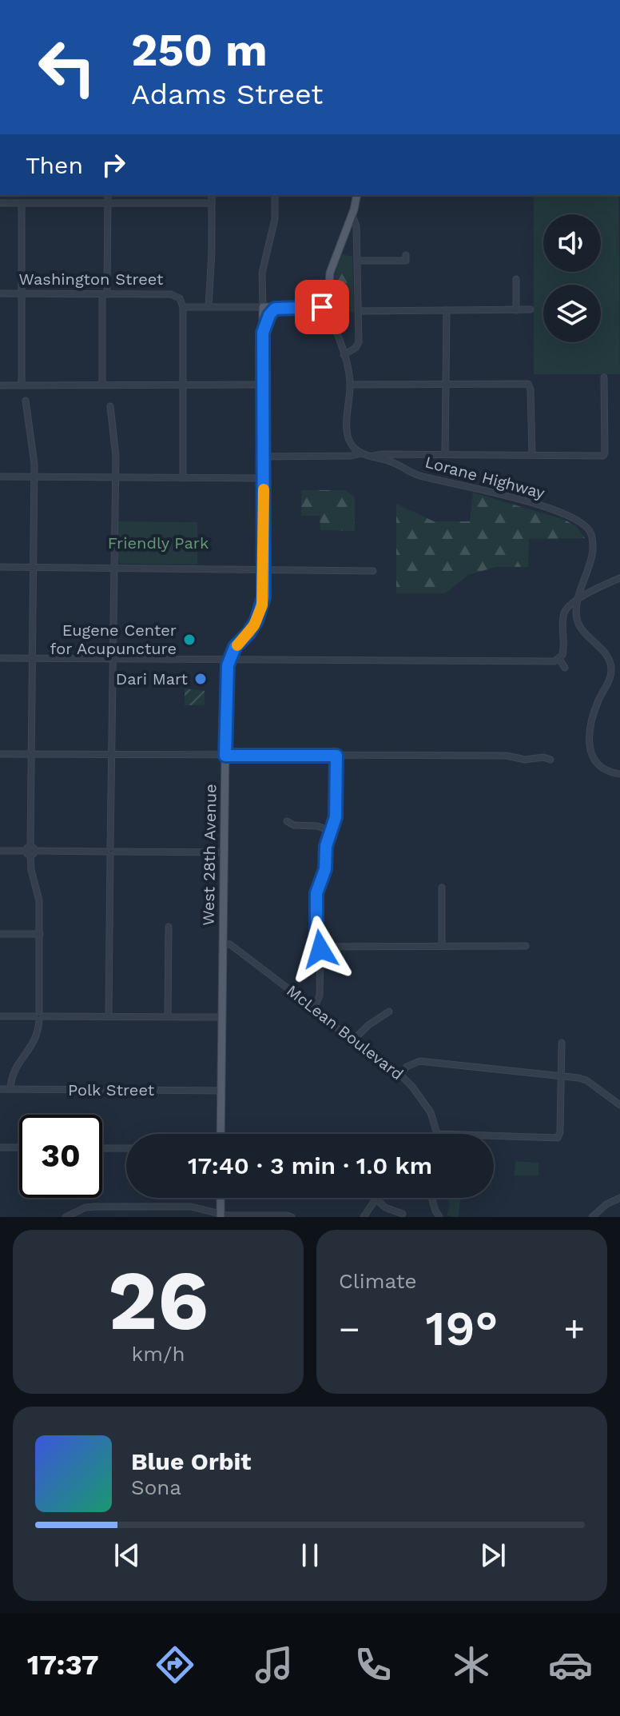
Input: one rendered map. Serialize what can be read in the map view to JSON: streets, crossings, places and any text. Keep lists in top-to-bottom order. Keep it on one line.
{"streets":{"main road":["Washington Street","West 28th Avenue"],"street":["Lorane Highway","McLean Boulevard","Polk Street"]},"crossings":[["Washington Street","West 28th Avenue"],["West 28th Avenue","McLean Boulevard"],["West 28th Avenue","Polk Street"]],"parks":["Friendly Park"],"places":["Eugene Center for Acupuncture","Dari Mart"],"page":{"turn":["250 m","Adams Street"],"then":"Then","limit":"30","trip":"17:40 · 3 min · 1.0 km","tile":[["26","km/h"],"Climate"],"heat":["−","19°","+"],"song":["Blue Orbit","Sona"],"tabs":"17:37"}}
